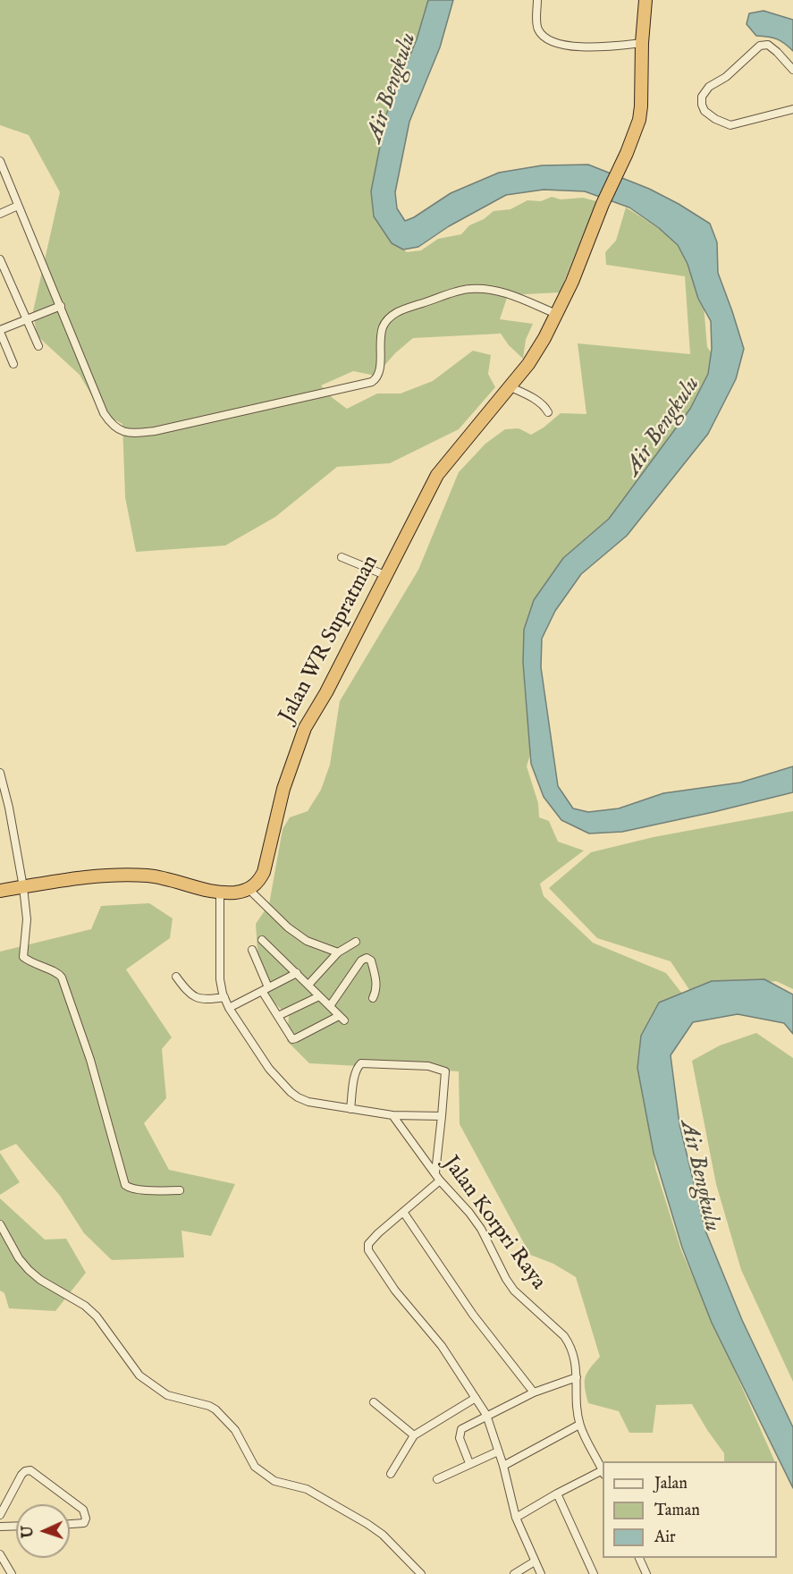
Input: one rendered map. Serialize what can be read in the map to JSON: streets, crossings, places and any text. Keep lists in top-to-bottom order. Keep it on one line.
{"streets":{"highway":["Jalan WR Supratman"],"street":["Jalan Korpri Raya"]},"water":["Air Bengkulu"],"legend":["Jalan","Taman","Air"],"north":"left"}
